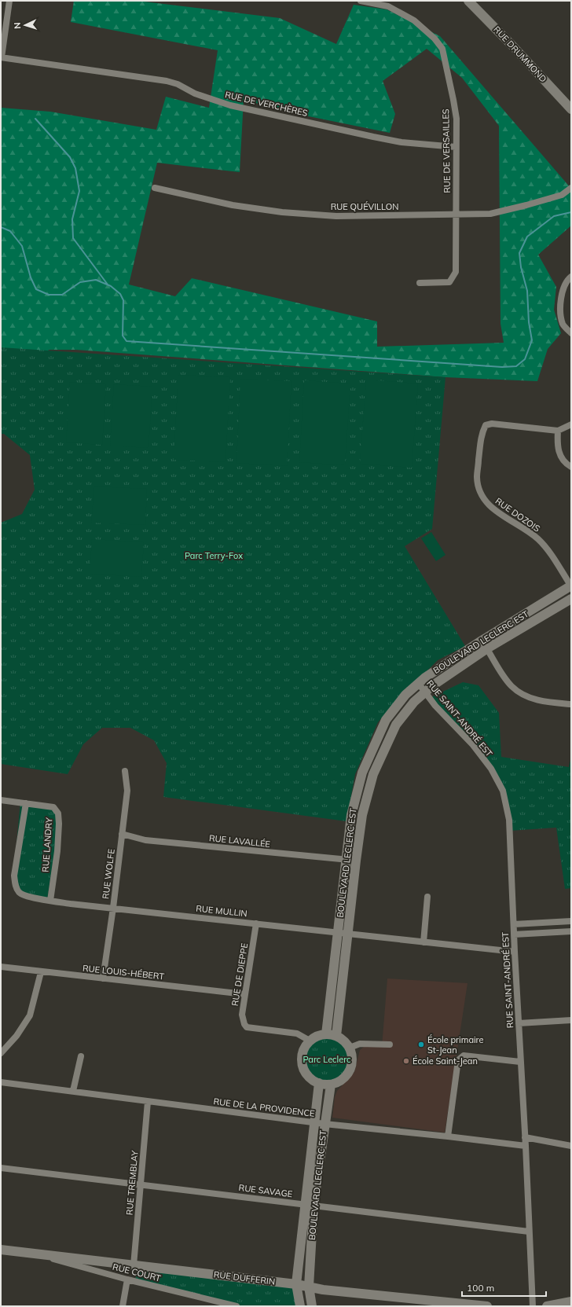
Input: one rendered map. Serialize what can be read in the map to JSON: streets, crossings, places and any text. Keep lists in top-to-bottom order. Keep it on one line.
{"streets":{"street":["RUE DRUMMOND","RUE DE VERCHÈRES","RUE DE VERSAILLES","RUE QUÉVILLON","RUE DOZOIS","BOULEVARD LECLERC EST","RUE SAINT-ANDRÉ EST","RUE LAVALLÉE","RUE LANDRY","RUE WOLFE","RUE MULLIN","RUE LOUIS-HÉBERT","RUE DE DIEPPE","RUE DE LA PROVIDENCE","RUE TREMBLAY","RUE SAVAGE","RUE COURT","RUE DUFFERIN"]},"crossings":[["RUE DE VERCHÈRES","RUE DE VERSAILLES"],["RUE DE VERSAILLES","RUE QUÉVILLON"],["RUE DOZOIS","BOULEVARD LECLERC EST"],["BOULEVARD LECLERC EST","RUE SAINT-ANDRÉ EST"],["BOULEVARD LECLERC EST","RUE LAVALLÉE"],["BOULEVARD LECLERC EST","RUE MULLIN"],["BOULEVARD LECLERC EST","RUE DE DIEPPE"],["BOULEVARD LECLERC EST","RUE DE LA PROVIDENCE"],["BOULEVARD LECLERC EST","RUE SAVAGE"],["BOULEVARD LECLERC EST","RUE DUFFERIN"],["RUE SAINT-ANDRÉ EST","RUE MULLIN"],["RUE SAINT-ANDRÉ EST","RUE DE LA PROVIDENCE"],["RUE SAINT-ANDRÉ EST","RUE SAVAGE"],["RUE LAVALLÉE","RUE WOLFE"],["RUE LANDRY","RUE MULLIN"],["RUE WOLFE","RUE MULLIN"],["RUE WOLFE","RUE LOUIS-HÉBERT"],["RUE MULLIN","RUE DE DIEPPE"],["RUE LOUIS-HÉBERT","RUE DE DIEPPE"],["RUE DE LA PROVIDENCE","RUE TREMBLAY"],["RUE TREMBLAY","RUE SAVAGE"],["RUE TREMBLAY","RUE DUFFERIN"],["RUE COURT","RUE DUFFERIN"]],"parks":["Parc Terry-Fox","Parc Leclerc"],"places":["École primaire St-Jean","École Saint-Jean"],"scale_bar":"100 m","north":"left"}
